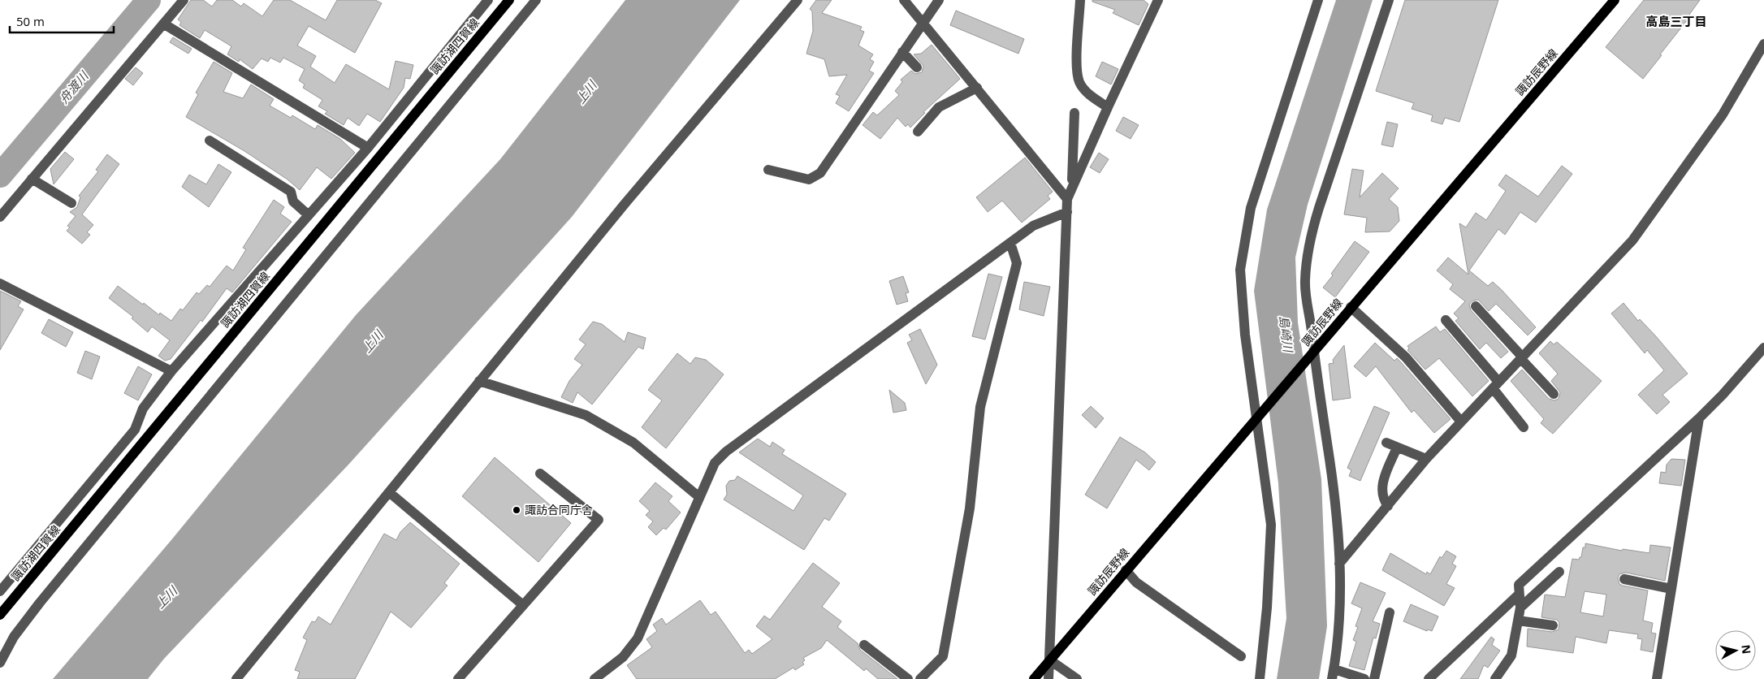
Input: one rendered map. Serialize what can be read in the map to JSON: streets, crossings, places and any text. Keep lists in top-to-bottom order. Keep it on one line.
{"streets":{"main road":["諏訪湖四賀線","諏訪辰野線"]},"districts":["高島三丁目"],"water":["舟渡川","上川","島崎川"],"places":["諏訪合同庁舎"],"scale_bar":"50 m","north":"right"}
